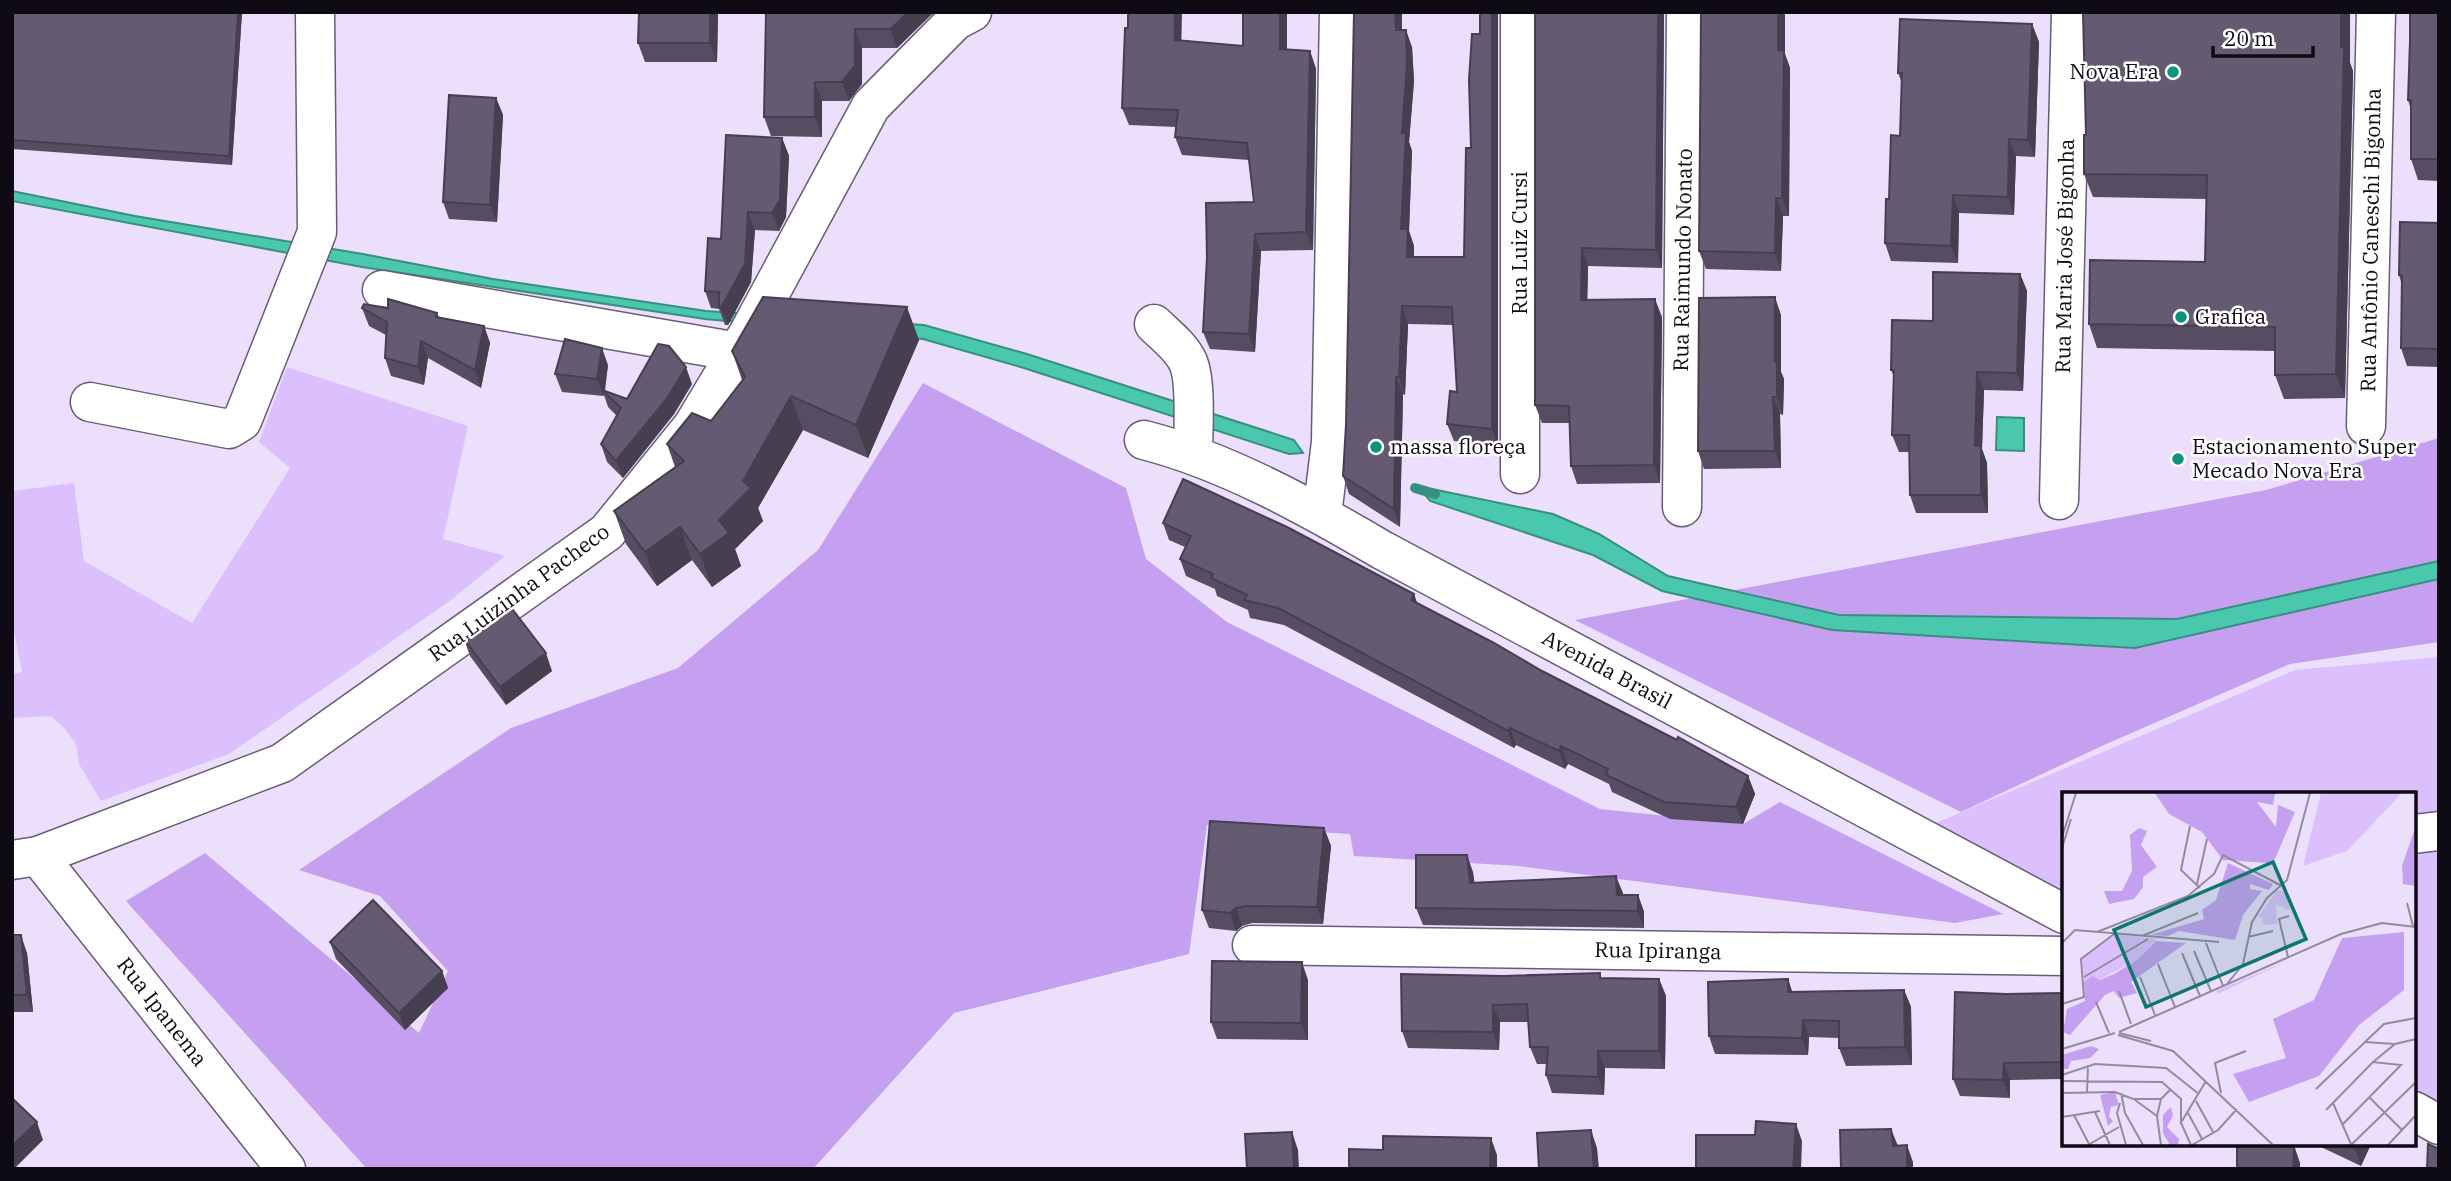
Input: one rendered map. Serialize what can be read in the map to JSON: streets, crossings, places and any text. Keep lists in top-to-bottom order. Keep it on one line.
{"streets":{"street":["Rua Antônio Caneschi Bigonha","Rua Luiz Cursi","Rua Maria José Bigonha","Rua Raimundo Nonato","Rua Luizinha Pacheco","Avenida Brasil","Rua Ipiranga","Rua Ipanema"]},"crossings":[["Rua Luizinha Pacheco","Rua Ipanema"]],"places":["Nova Era","Grafica","massa floreça","Estacionamento Super Mecado Nova Era"],"scale_bar":"20 m"}
